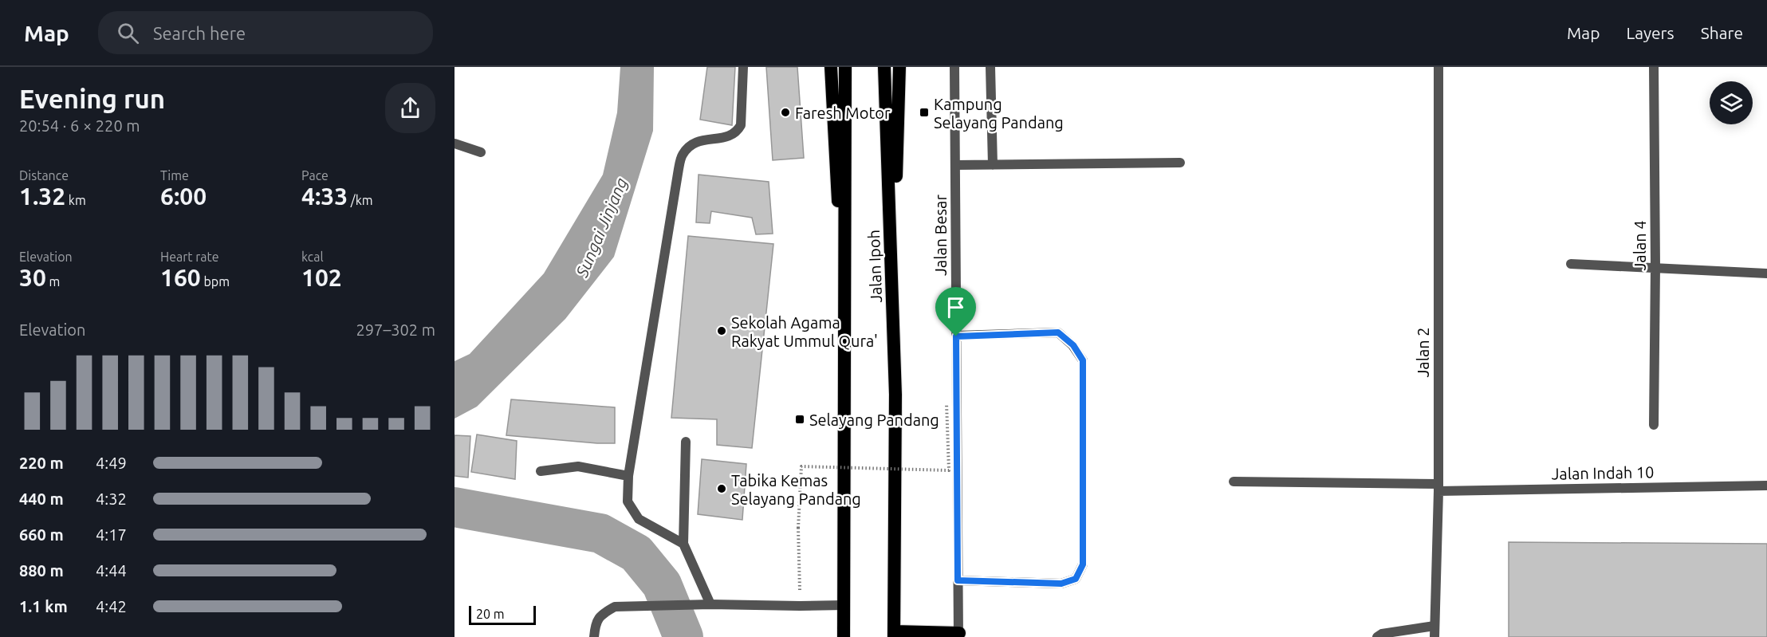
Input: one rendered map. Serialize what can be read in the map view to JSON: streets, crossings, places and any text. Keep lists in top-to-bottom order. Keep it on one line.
{"streets":{"highway":["Jalan Ipoh"],"street":["Jalan Besar","Jalan 4","Jalan 2","Jalan Indah 10"]},"crossings":[["Jalan 2","Jalan Indah 10"]],"water":["Sungai Jinjang"],"places":{"other":["Faresh Motor","Sekolah Agama Rakyat Ummul Qura'","Tabika Kemas Selayang Pandang"],"transit":["Kampung Selayang Pandang","Selayang Pandang"]},"scale_bar":"20 m","page":{"header":"Map","search":"Search here","nav":["Map","Layers","Share"],"heading":["Evening run","20:54 · 6 × 220 m"],"stats":[["Distance","1.32 km"],["Time","6:00"],["Pace","4:33 /km"],["Elevation","30 m"],["Heart rate","160 bpm"],["kcal","102"]],"chart":["Elevation","297–302 m"],"list":[{"name":"220 m","note":"4:49"},{"name":"440 m","note":"4:32"},{"name":"660 m","note":"4:17"},{"name":"880 m","note":"4:44"},{"name":"1.1 km","note":"4:42"}],"scale":"20 m"}}
